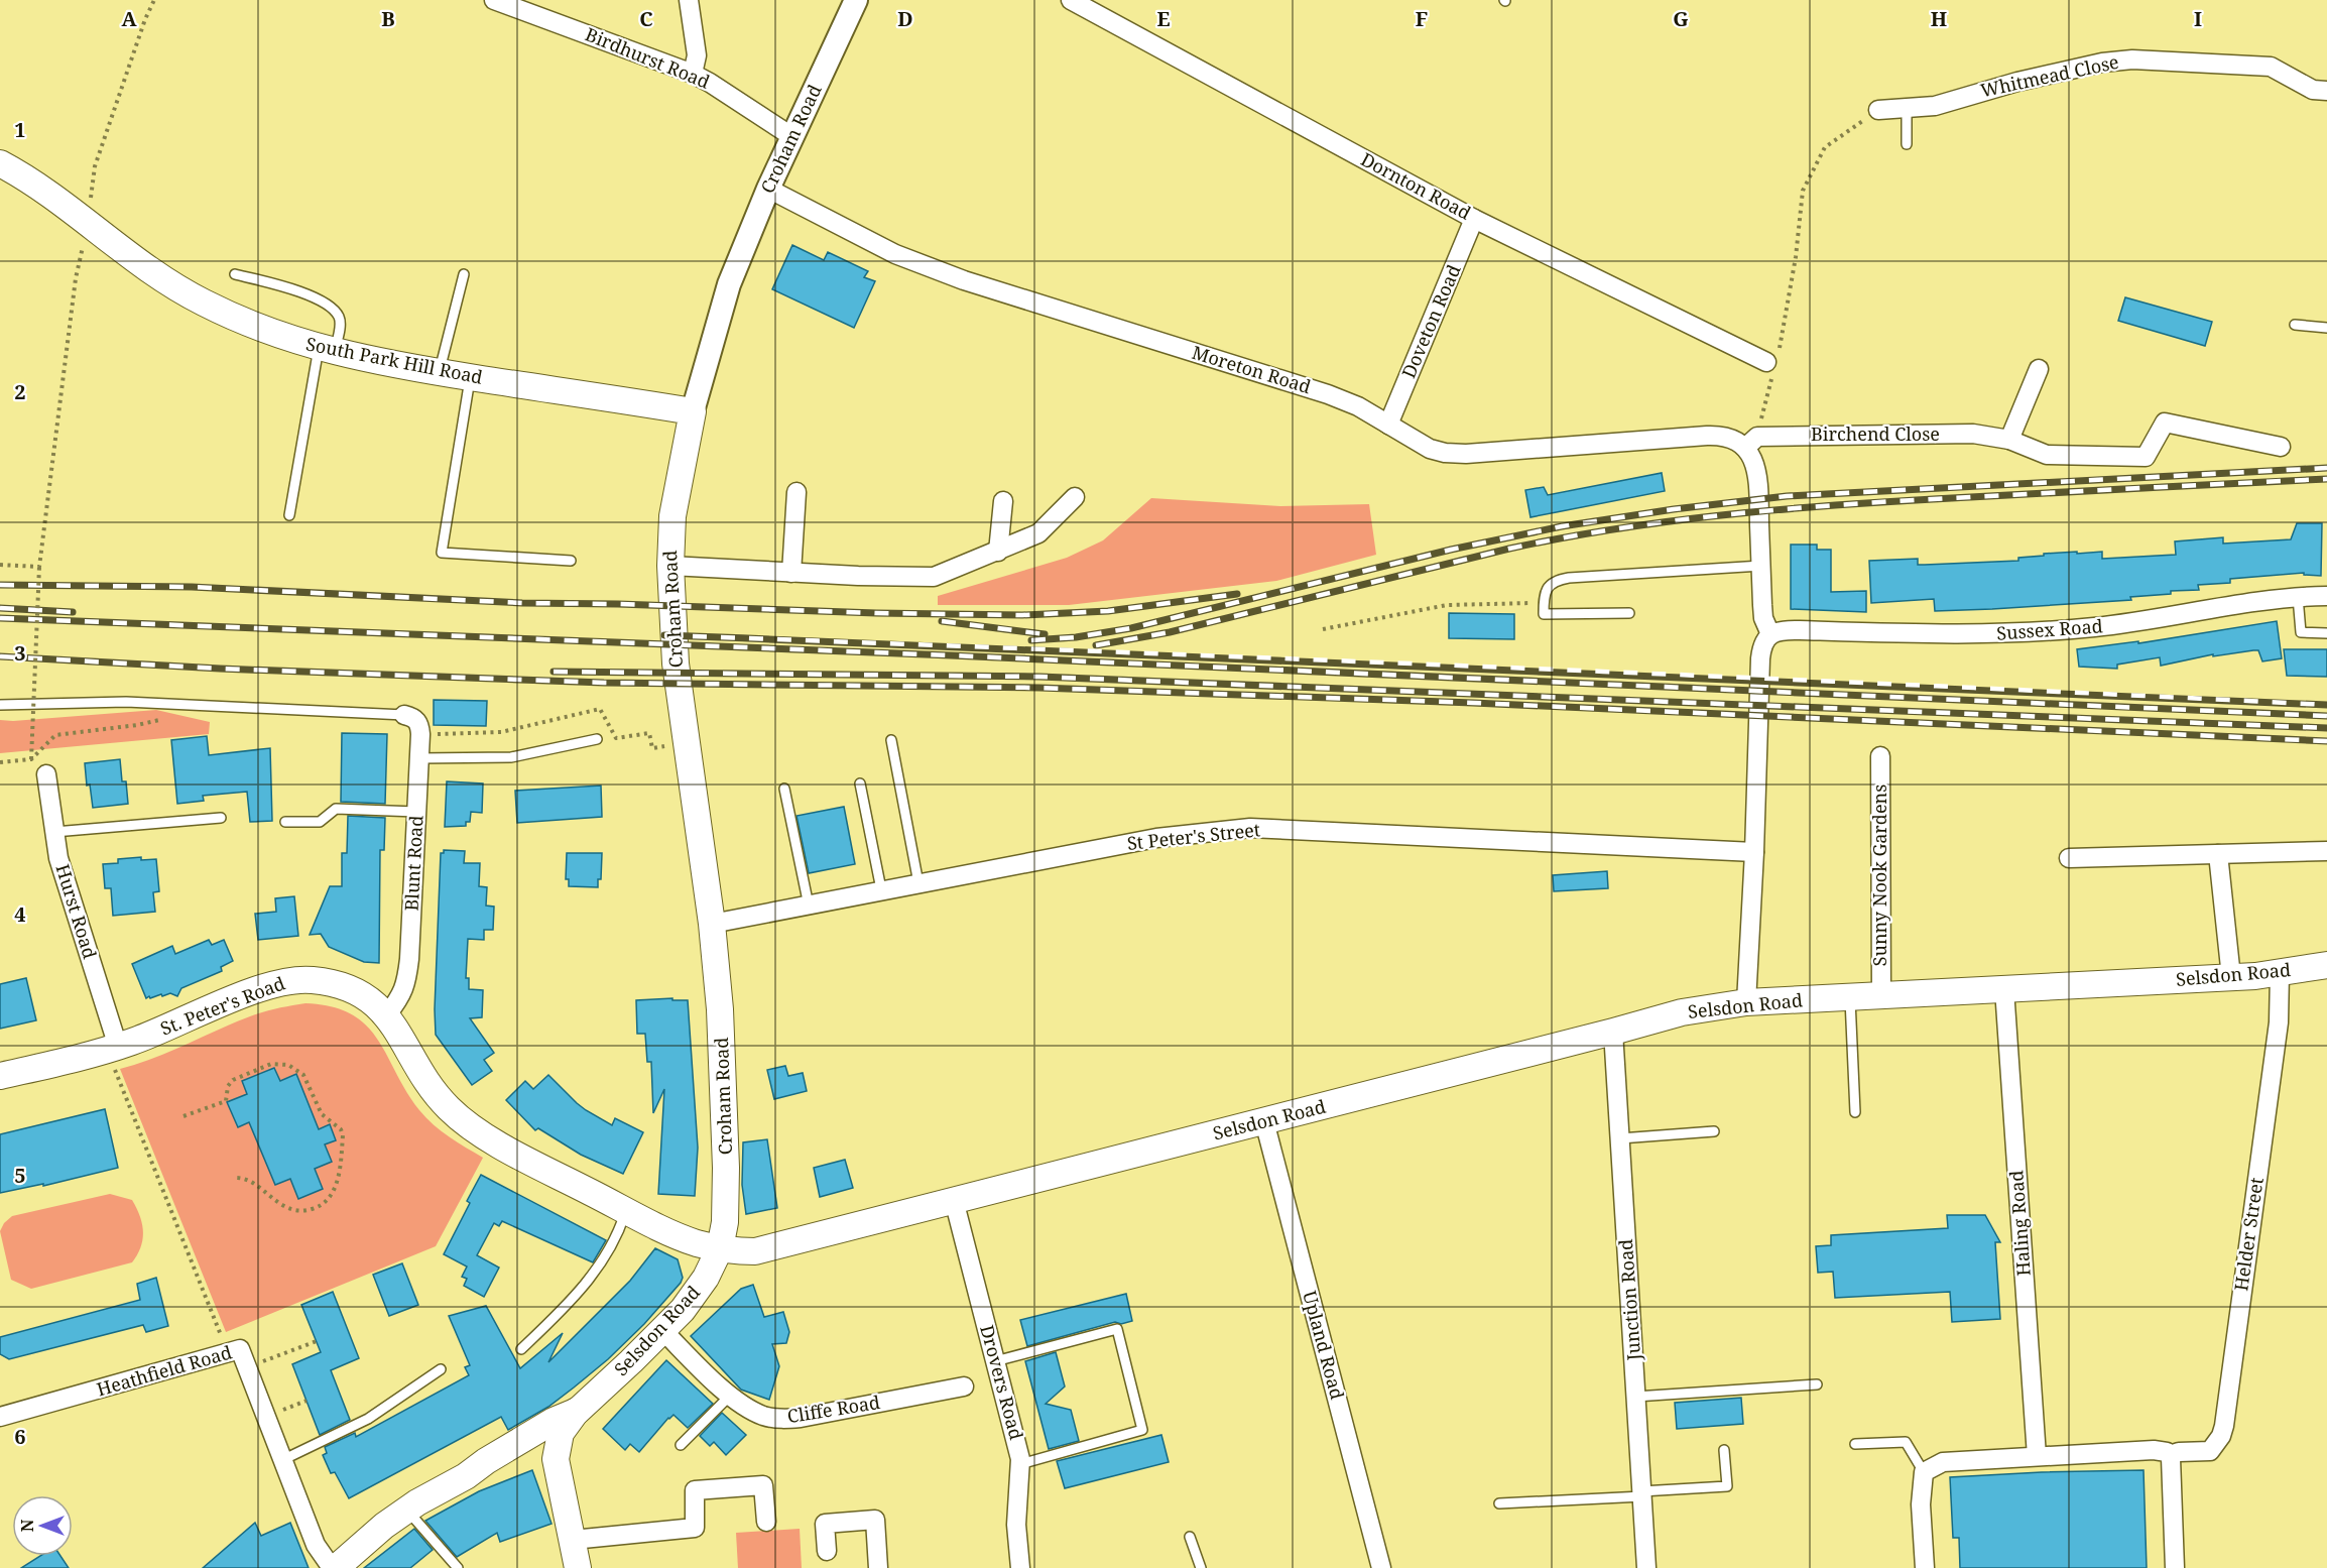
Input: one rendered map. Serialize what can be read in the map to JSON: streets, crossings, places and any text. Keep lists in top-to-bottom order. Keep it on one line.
{"streets":{"main road":["Croham Road","South Park Hill Road","Selsdon Road","St. Peter's Road"],"street":["Birdhurst Road","Whitmead Close","Dornton Road","Doveton Road","Moreton Road","Birchend Close","Sussex Road","St Peter's Street","Blunt Road","Sunny Nook Gardens","Hurst Road","Haling Road","Helder Street","Junction Road","Upland Road","Heathfield Road","Drovers Road","Cliffe Road"]},"crossings":[["Birdhurst Road","Croham Road"],["Croham Road","South Park Hill Road"],["Croham Road","Moreton Road"],["Croham Road","St Peter's Street"],["Croham Road","Selsdon Road"],["Croham Road","St. Peter's Road"],["Dornton Road","Doveton Road"],["Doveton Road","Moreton Road"],["Moreton Road","Birchend Close"],["Blunt Road","St. Peter's Road"],["Sunny Nook Gardens","Selsdon Road"],["Hurst Road","St. Peter's Road"],["Selsdon Road","St. Peter's Road"],["Selsdon Road","Haling Road"],["Selsdon Road","Helder Street"],["Selsdon Road","Junction Road"],["Selsdon Road","Upland Road"],["Selsdon Road","Heathfield Road"],["Selsdon Road","Drovers Road"],["Selsdon Road","Cliffe Road"]],"north":"left","grid":{"columns":["A","B","C","D","E","F","G","H","I"],"rows":["1","2","3","4","5","6"]}}
